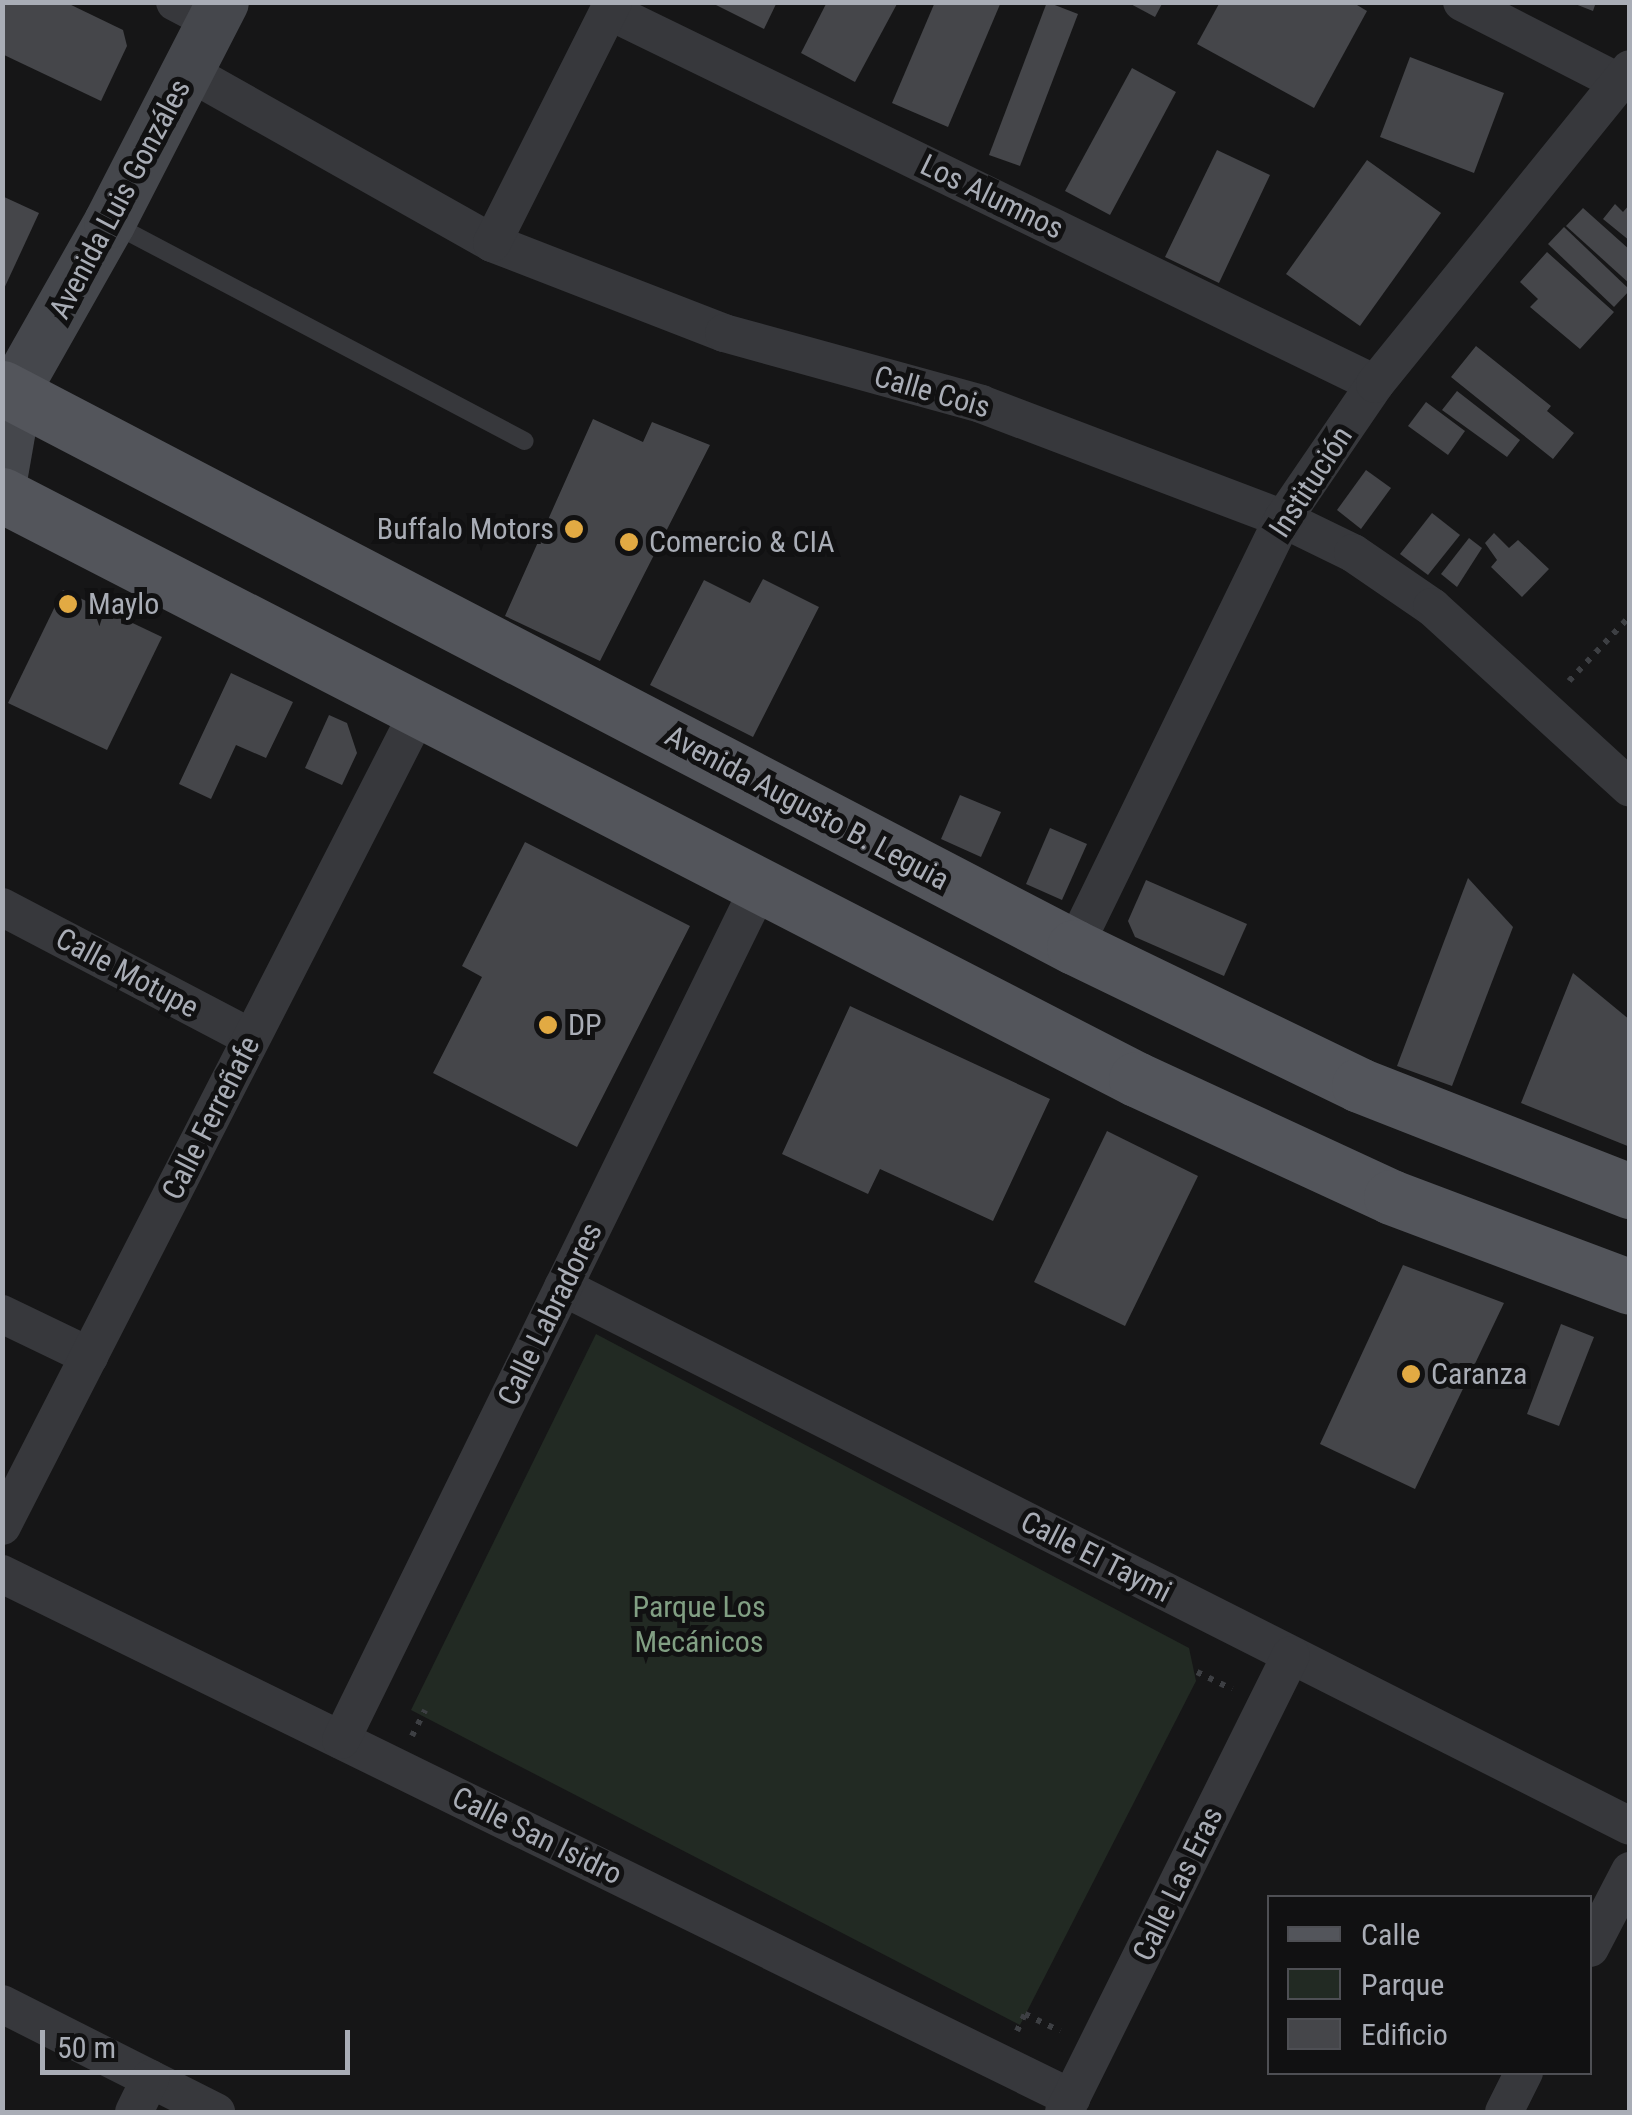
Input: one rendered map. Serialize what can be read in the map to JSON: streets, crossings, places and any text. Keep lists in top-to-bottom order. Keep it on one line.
{"streets":{"main road":["Avenida Luis Gonzáles","Avenida Augusto B. Leguia"],"street":["Los Alumnos","Calle Cois","Institución","Calle Motupe","Calle Ferreñafe","Calle Labradores","Calle El Taymi","Calle San Isidro","Calle Las Eras"]},"crossings":[["Los Alumnos","Institución"],["Avenida Luis Gonzáles","Calle Cois"],["Avenida Luis Gonzáles","Avenida Augusto B. Leguia"],["Calle Cois","Institución"],["Institución","Avenida Augusto B. Leguia"],["Calle Motupe","Calle Ferreñafe"],["Calle Labradores","Calle El Taymi"],["Calle Labradores","Calle San Isidro"],["Calle El Taymi","Calle Las Eras"],["Calle San Isidro","Calle Las Eras"]],"parks":["Parque Los Mecánicos"],"places":["Buffalo Motors","Comercio & CIA","Maylo","DP","Caranza"],"legend":["Calle","Parque","Edificio"],"scale_bar":"50 m"}
